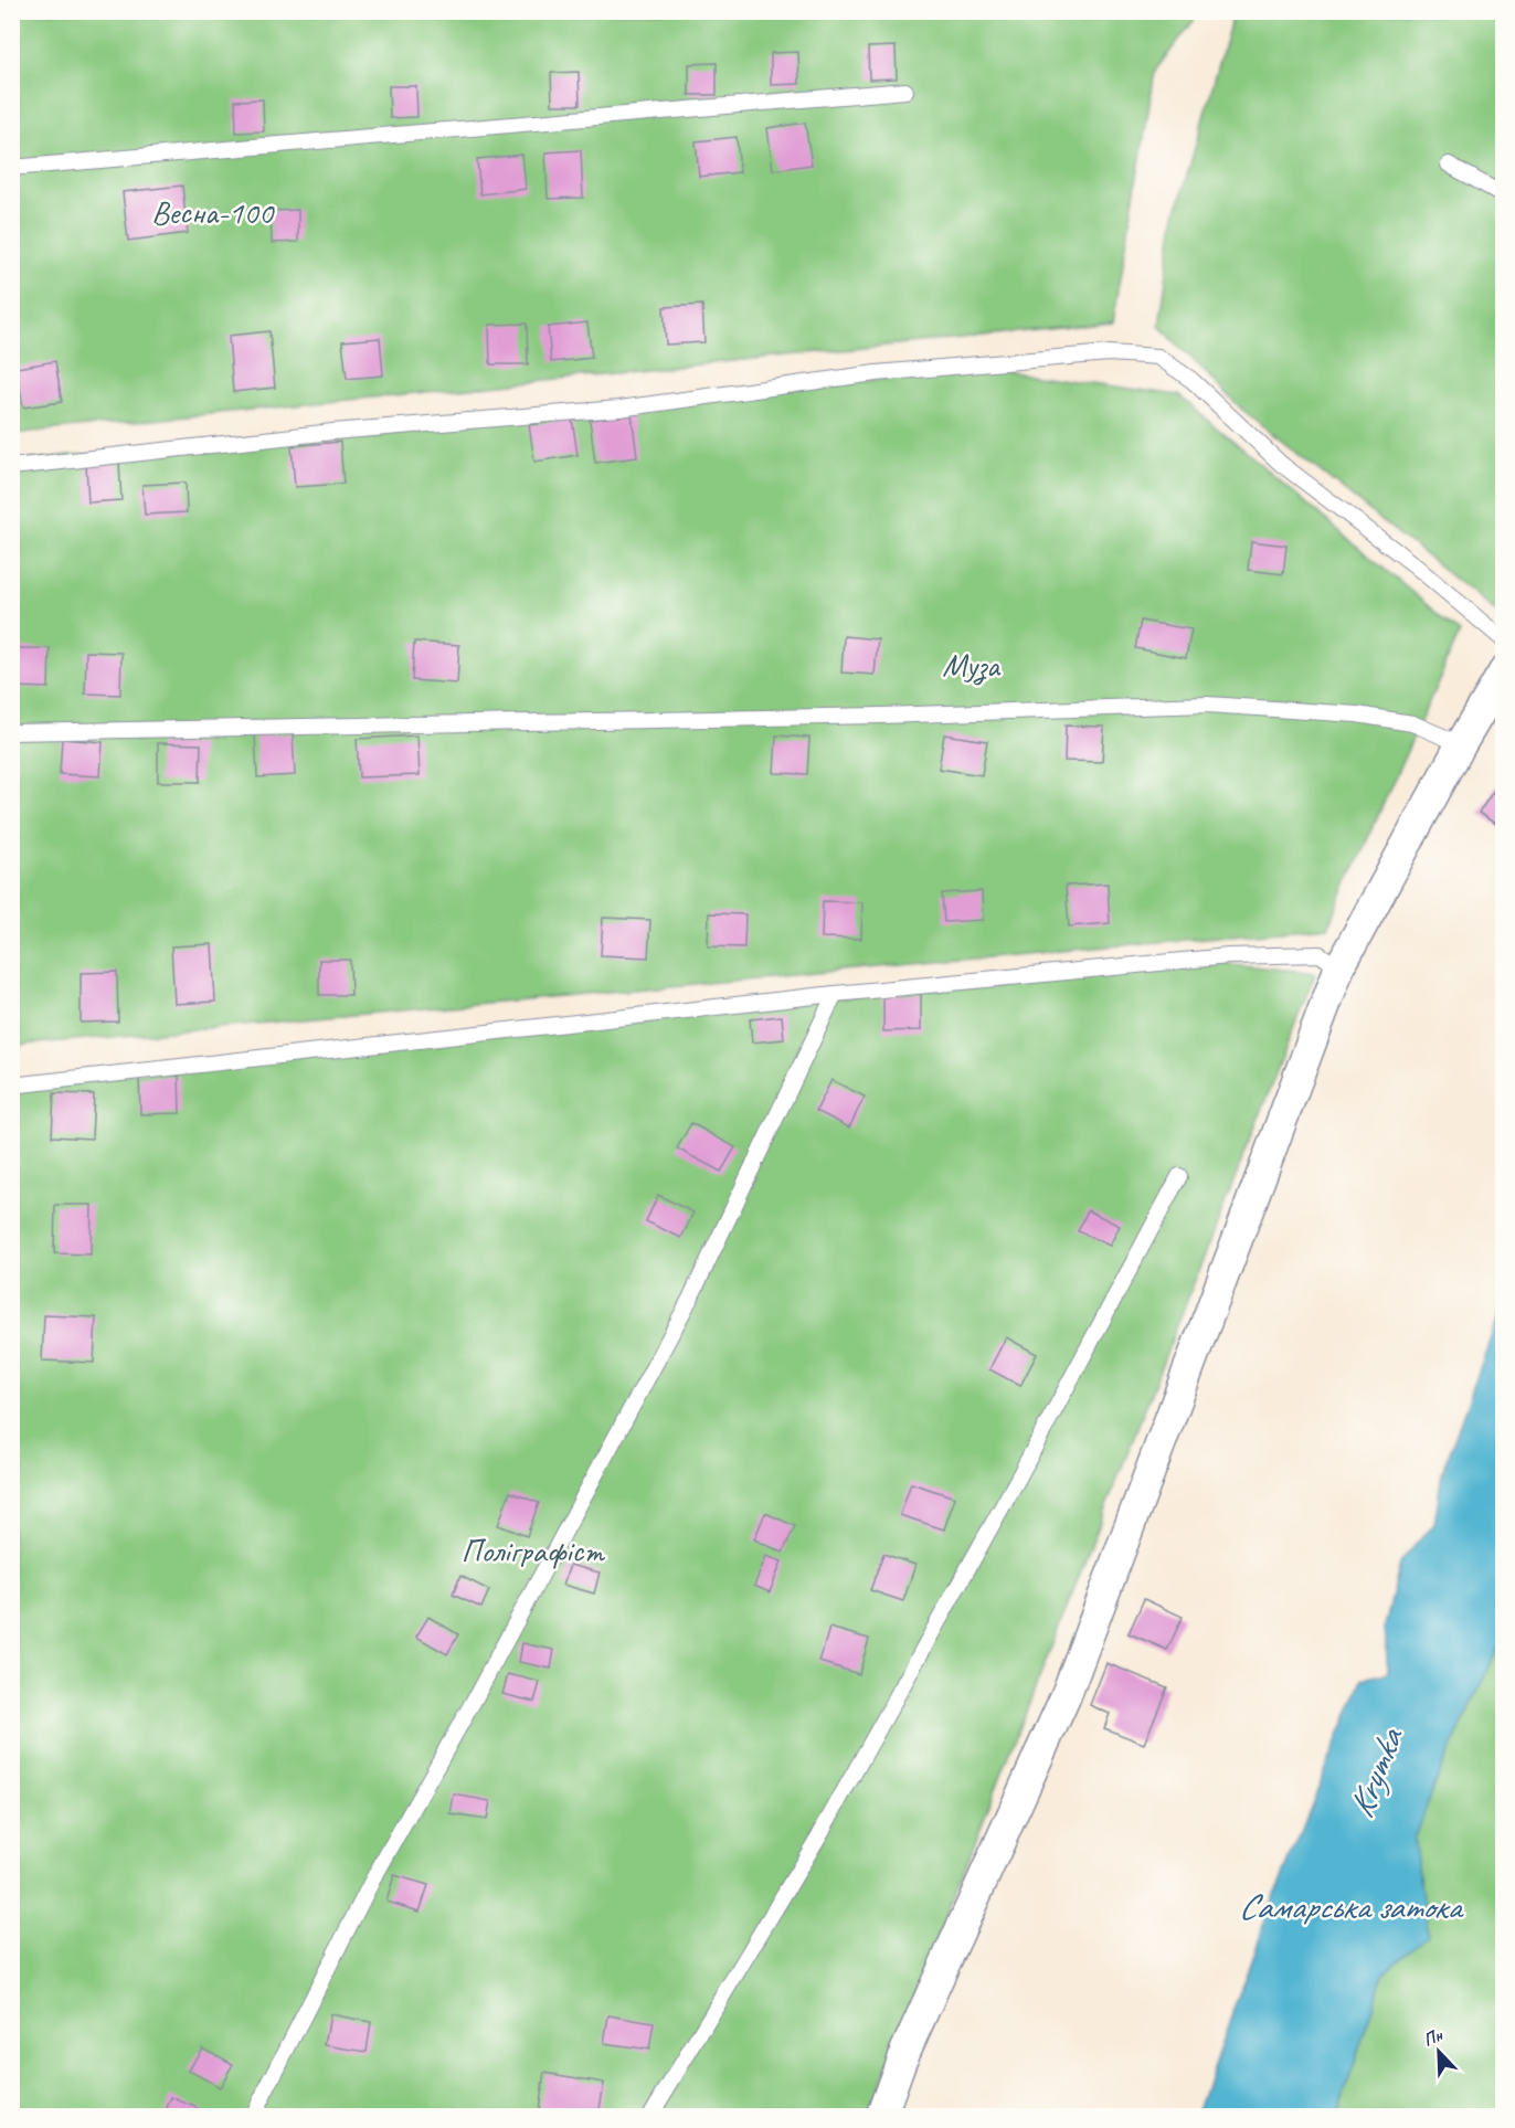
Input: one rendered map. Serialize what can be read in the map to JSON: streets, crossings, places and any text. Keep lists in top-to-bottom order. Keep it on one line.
{"water":["Krymka","Самарська затока"],"parks":["Весна-100","Муза","Поліграфіст"],"north":"top left"}
